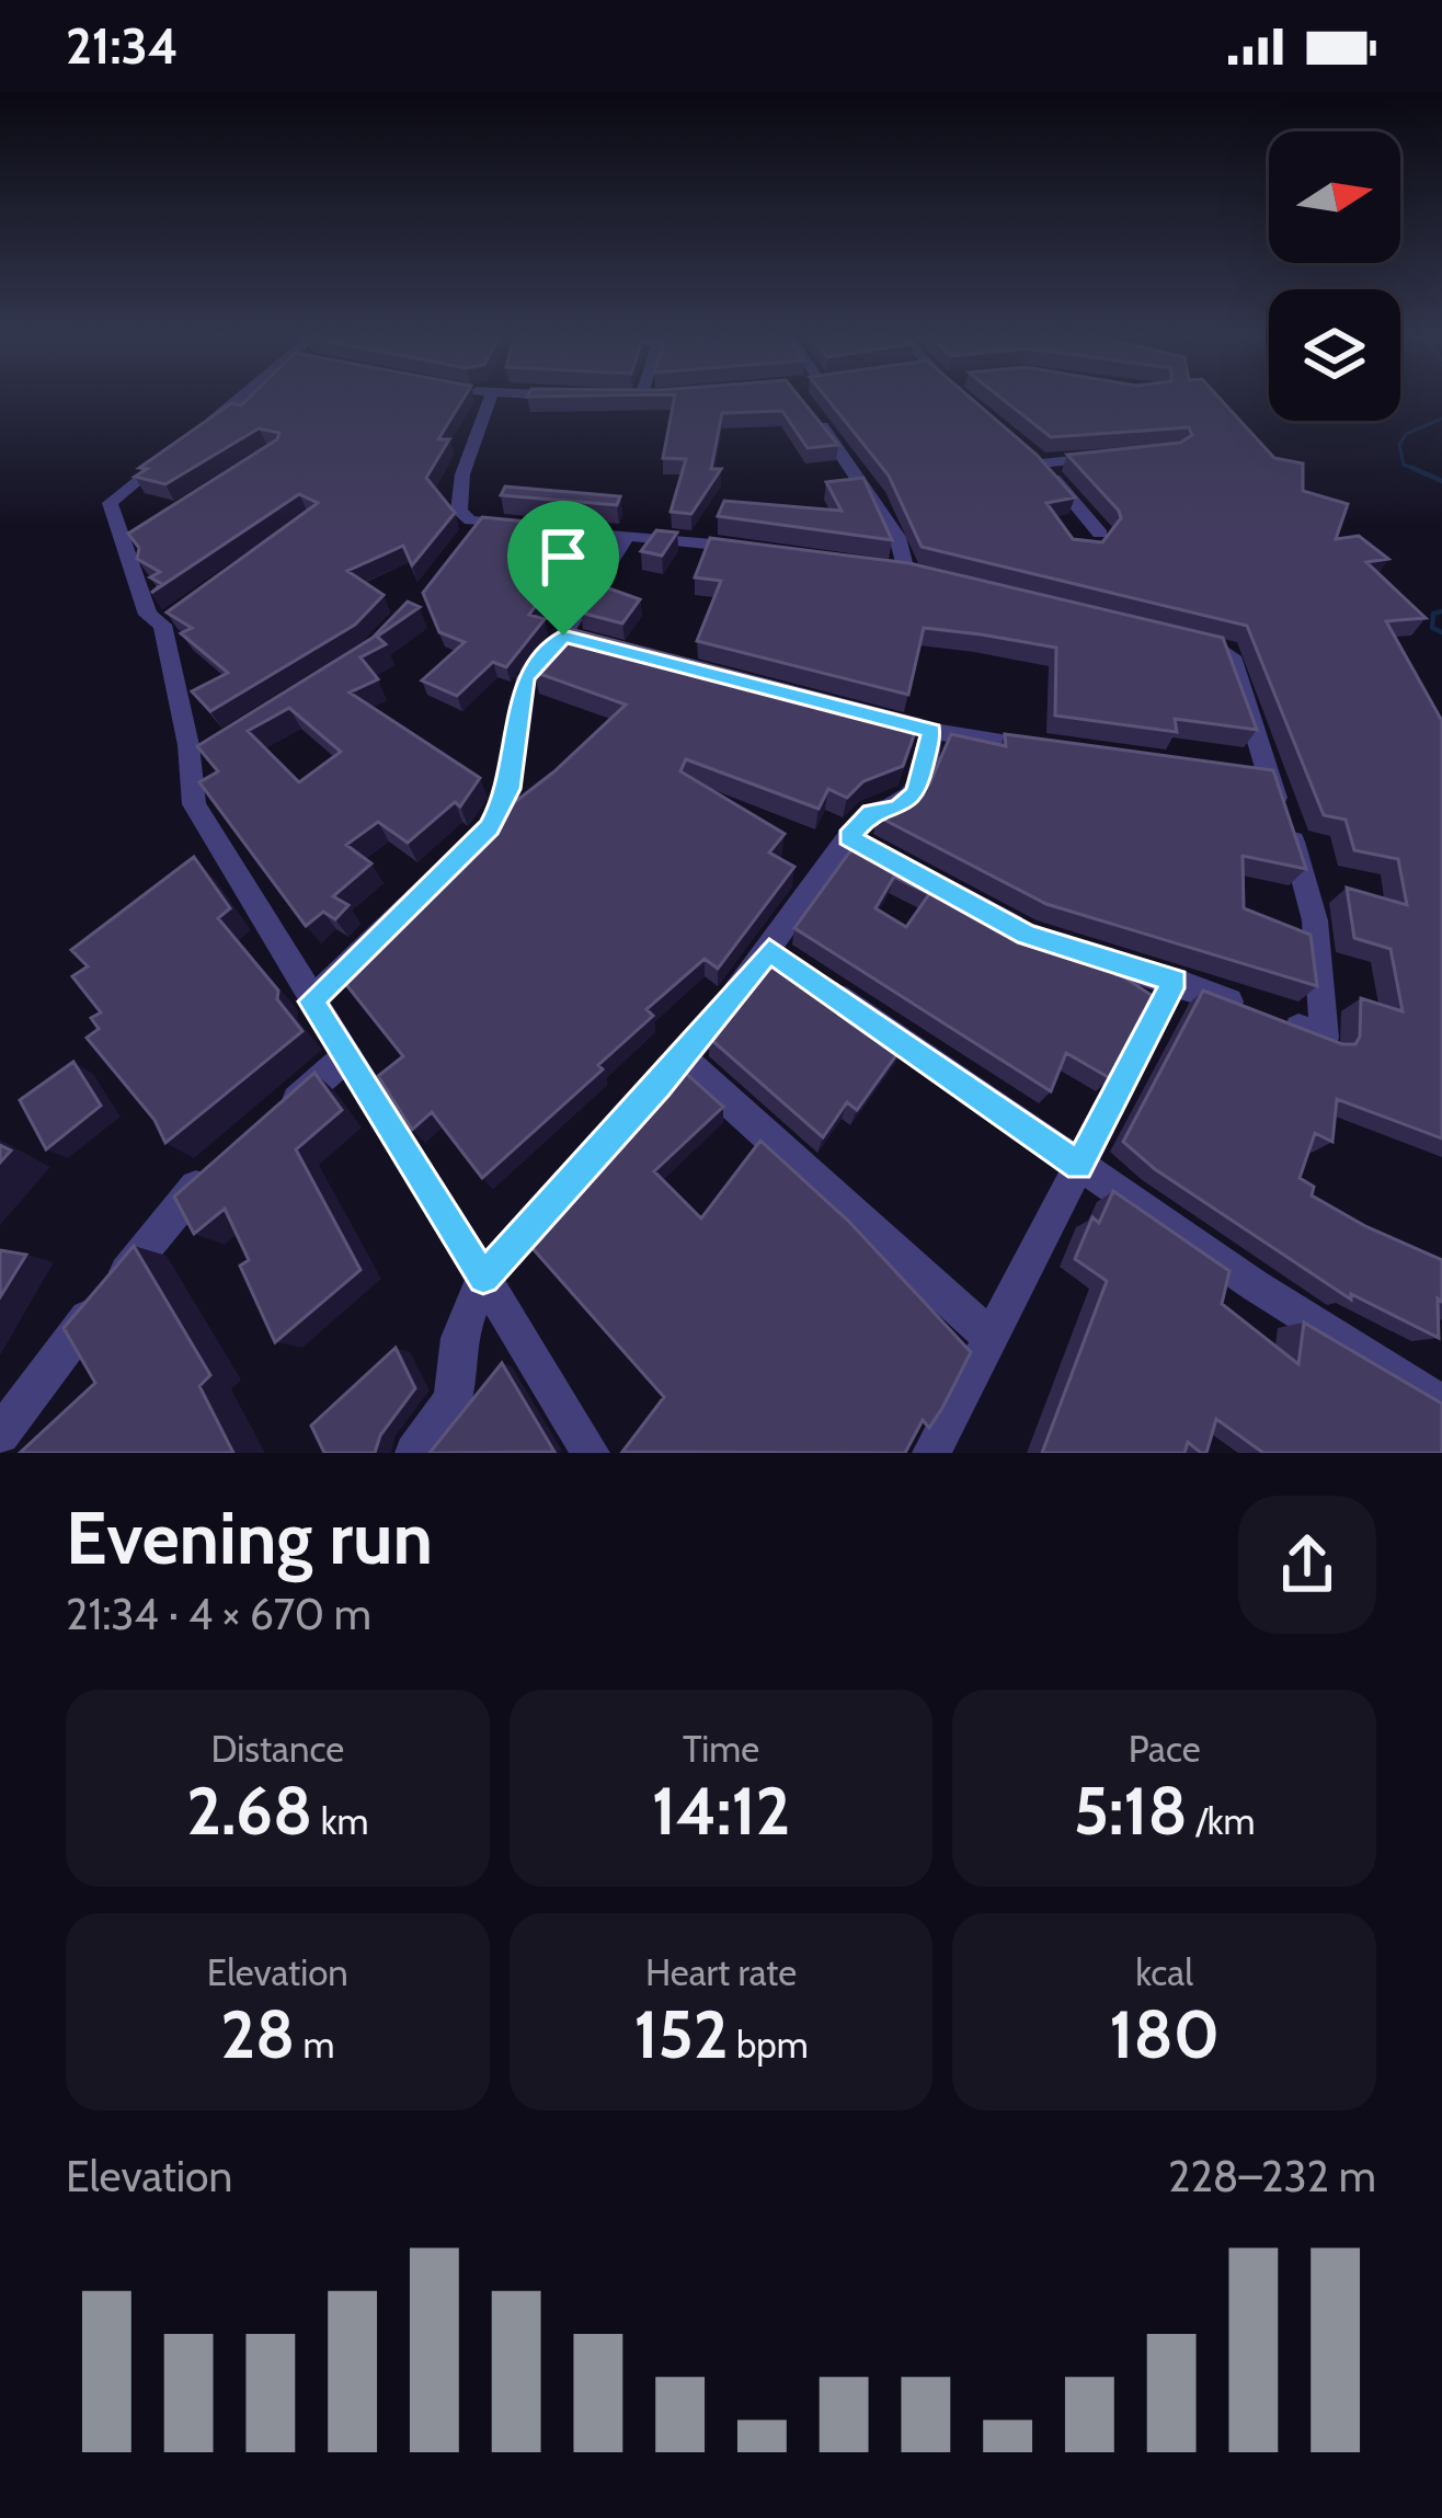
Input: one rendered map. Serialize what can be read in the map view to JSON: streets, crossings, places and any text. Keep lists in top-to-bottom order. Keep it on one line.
{"north":"right","page":{"status":"21:34","heading":["Evening run","21:34 · 4 × 670 m"],"stats":[["Distance","2.68 km"],["Time","14:12"],["Pace","5:18 /km"],["Elevation","28 m"],["Heart rate","152 bpm"],["kcal","180"]],"chart":["Elevation","228–232 m"]}}
